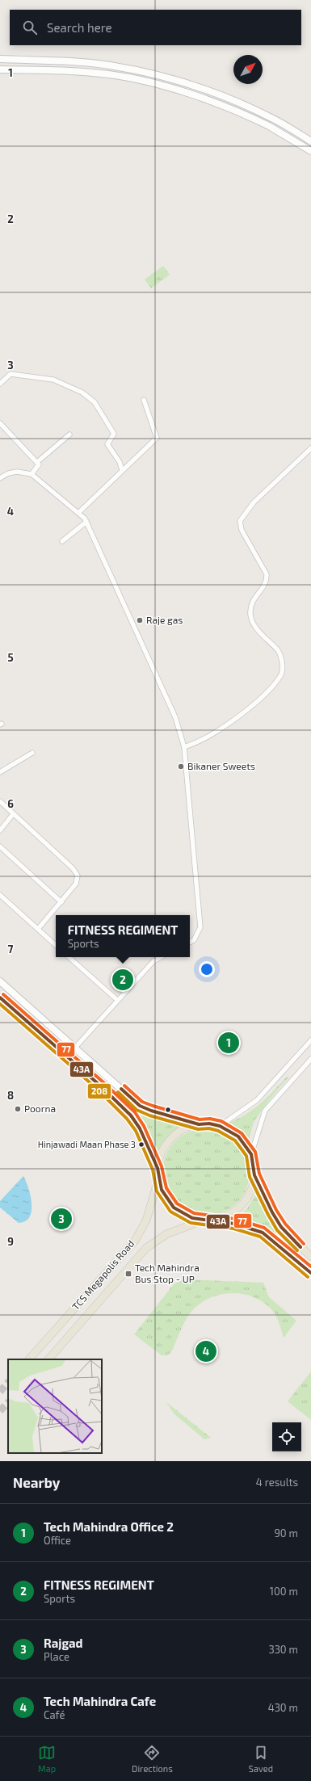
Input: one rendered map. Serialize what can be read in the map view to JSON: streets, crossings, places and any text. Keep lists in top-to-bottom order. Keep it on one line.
{"streets":{"main road":["TCS Megapolis Road"]},"places":{"other":["Raje gas","Bikaner Sweets","Poorna","Hinjawadi Maan Phase 3"],"transit":["Tech Mahindra Bus Stop - UP"]},"lines":["transit line 77","transit line 43A","transit line 208"],"north":"top right","page":{"search":"Search here","popup":["FITNESS REGIMENT","Sports"],"pins":["2","1","3","4"],"heading":["Nearby","4 results"],"list":[{"mark":"1","name":"Tech Mahindra Office 2","note":"Office","value":"90 m"},{"mark":"2","name":"FITNESS REGIMENT","note":"Sports","value":"100 m"},{"mark":"3","name":"Rajgad","note":"Place","value":"330 m"},{"mark":"4","name":"Tech Mahindra Cafe","note":"Café","value":"430 m"}],"nav":["Map","Directions","Saved"]},"grid":{"rows":["1","2","3","4","5","6","7","8","9"]}}
